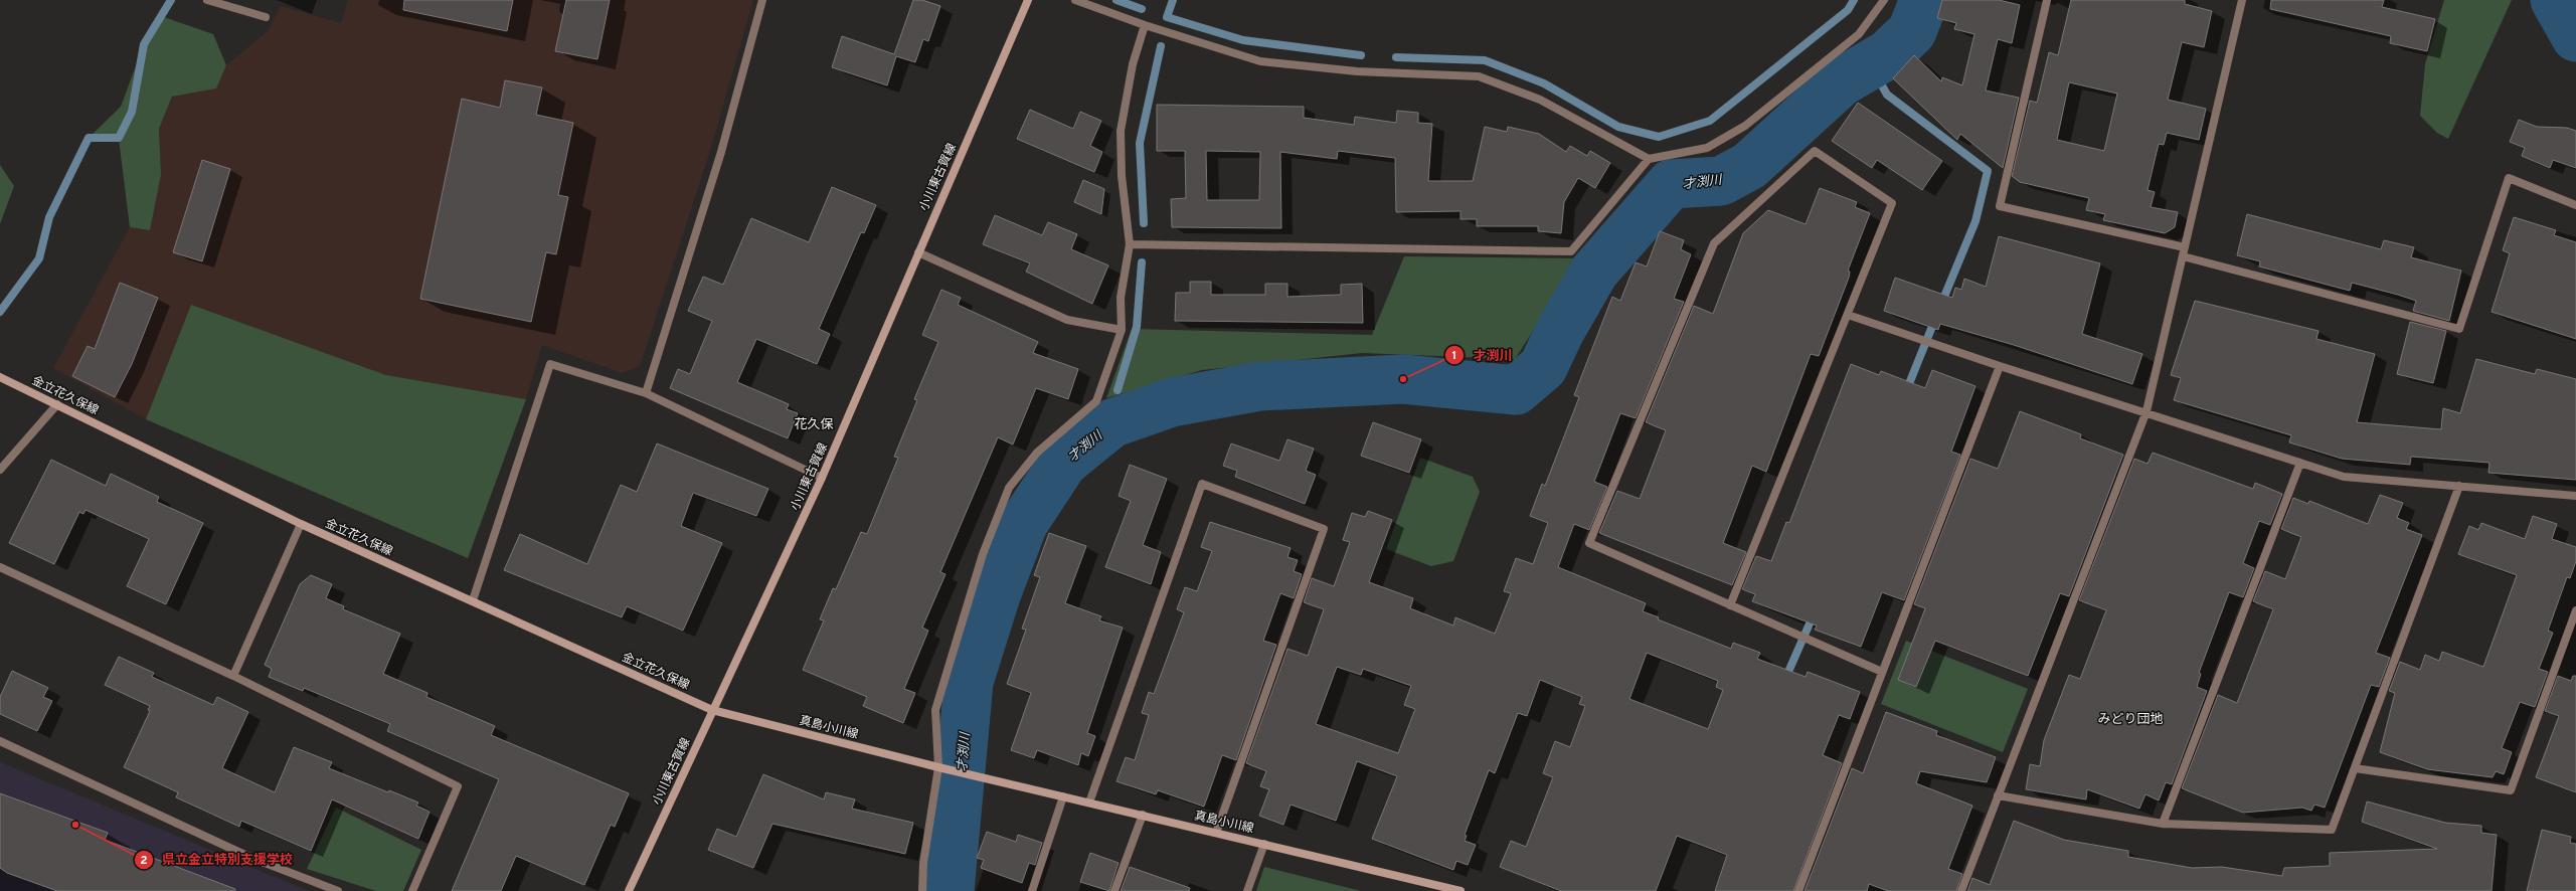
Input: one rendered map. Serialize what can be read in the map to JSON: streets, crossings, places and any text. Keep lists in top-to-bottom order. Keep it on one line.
{"streets":{"street":["小川東古賀線","金立花久保線","真島小川線"]},"crossings":[["小川東古賀線","金立花久保線"],["小川東古賀線","真島小川線"],["金立花久保線","真島小川線"]],"districts":["花久保","みどり団地"],"water":["才渕川"],"places":["才渕川","県立金立特別支援学校"]}
